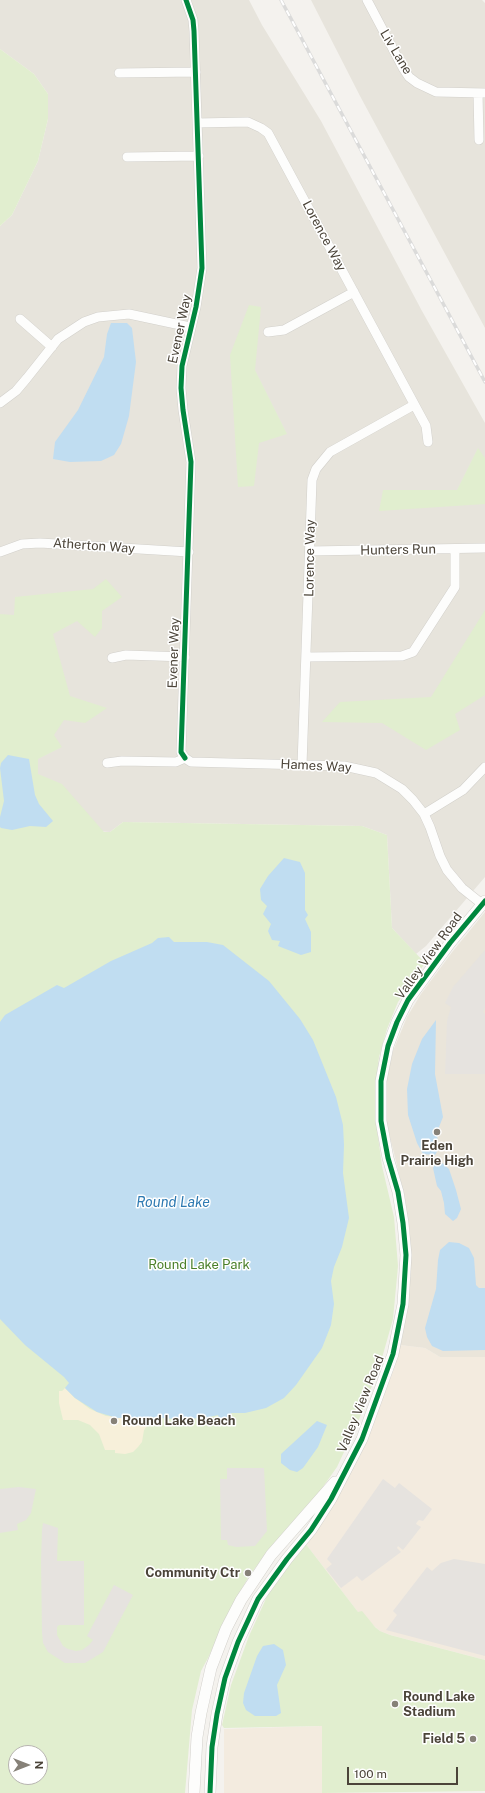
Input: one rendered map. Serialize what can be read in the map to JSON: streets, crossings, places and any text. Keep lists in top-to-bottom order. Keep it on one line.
{"streets":{"street":["Liv Lane","Lorence Way","Evener Way","Atherton Way","Hunters Run","Hames Way","Valley View Road"]},"crossings":[["Lorence Way","Evener Way"],["Lorence Way","Hunters Run"],["Lorence Way","Hames Way"],["Evener Way","Atherton Way"],["Evener Way","Hames Way"],["Hames Way","Valley View Road"]],"water":["Round Lake"],"parks":["Round Lake Park"],"places":["Eden Prairie High","Round Lake Beach","Community Ctr","Round Lake Stadium","Field 5"],"scale_bar":"100 m","north":"right"}
